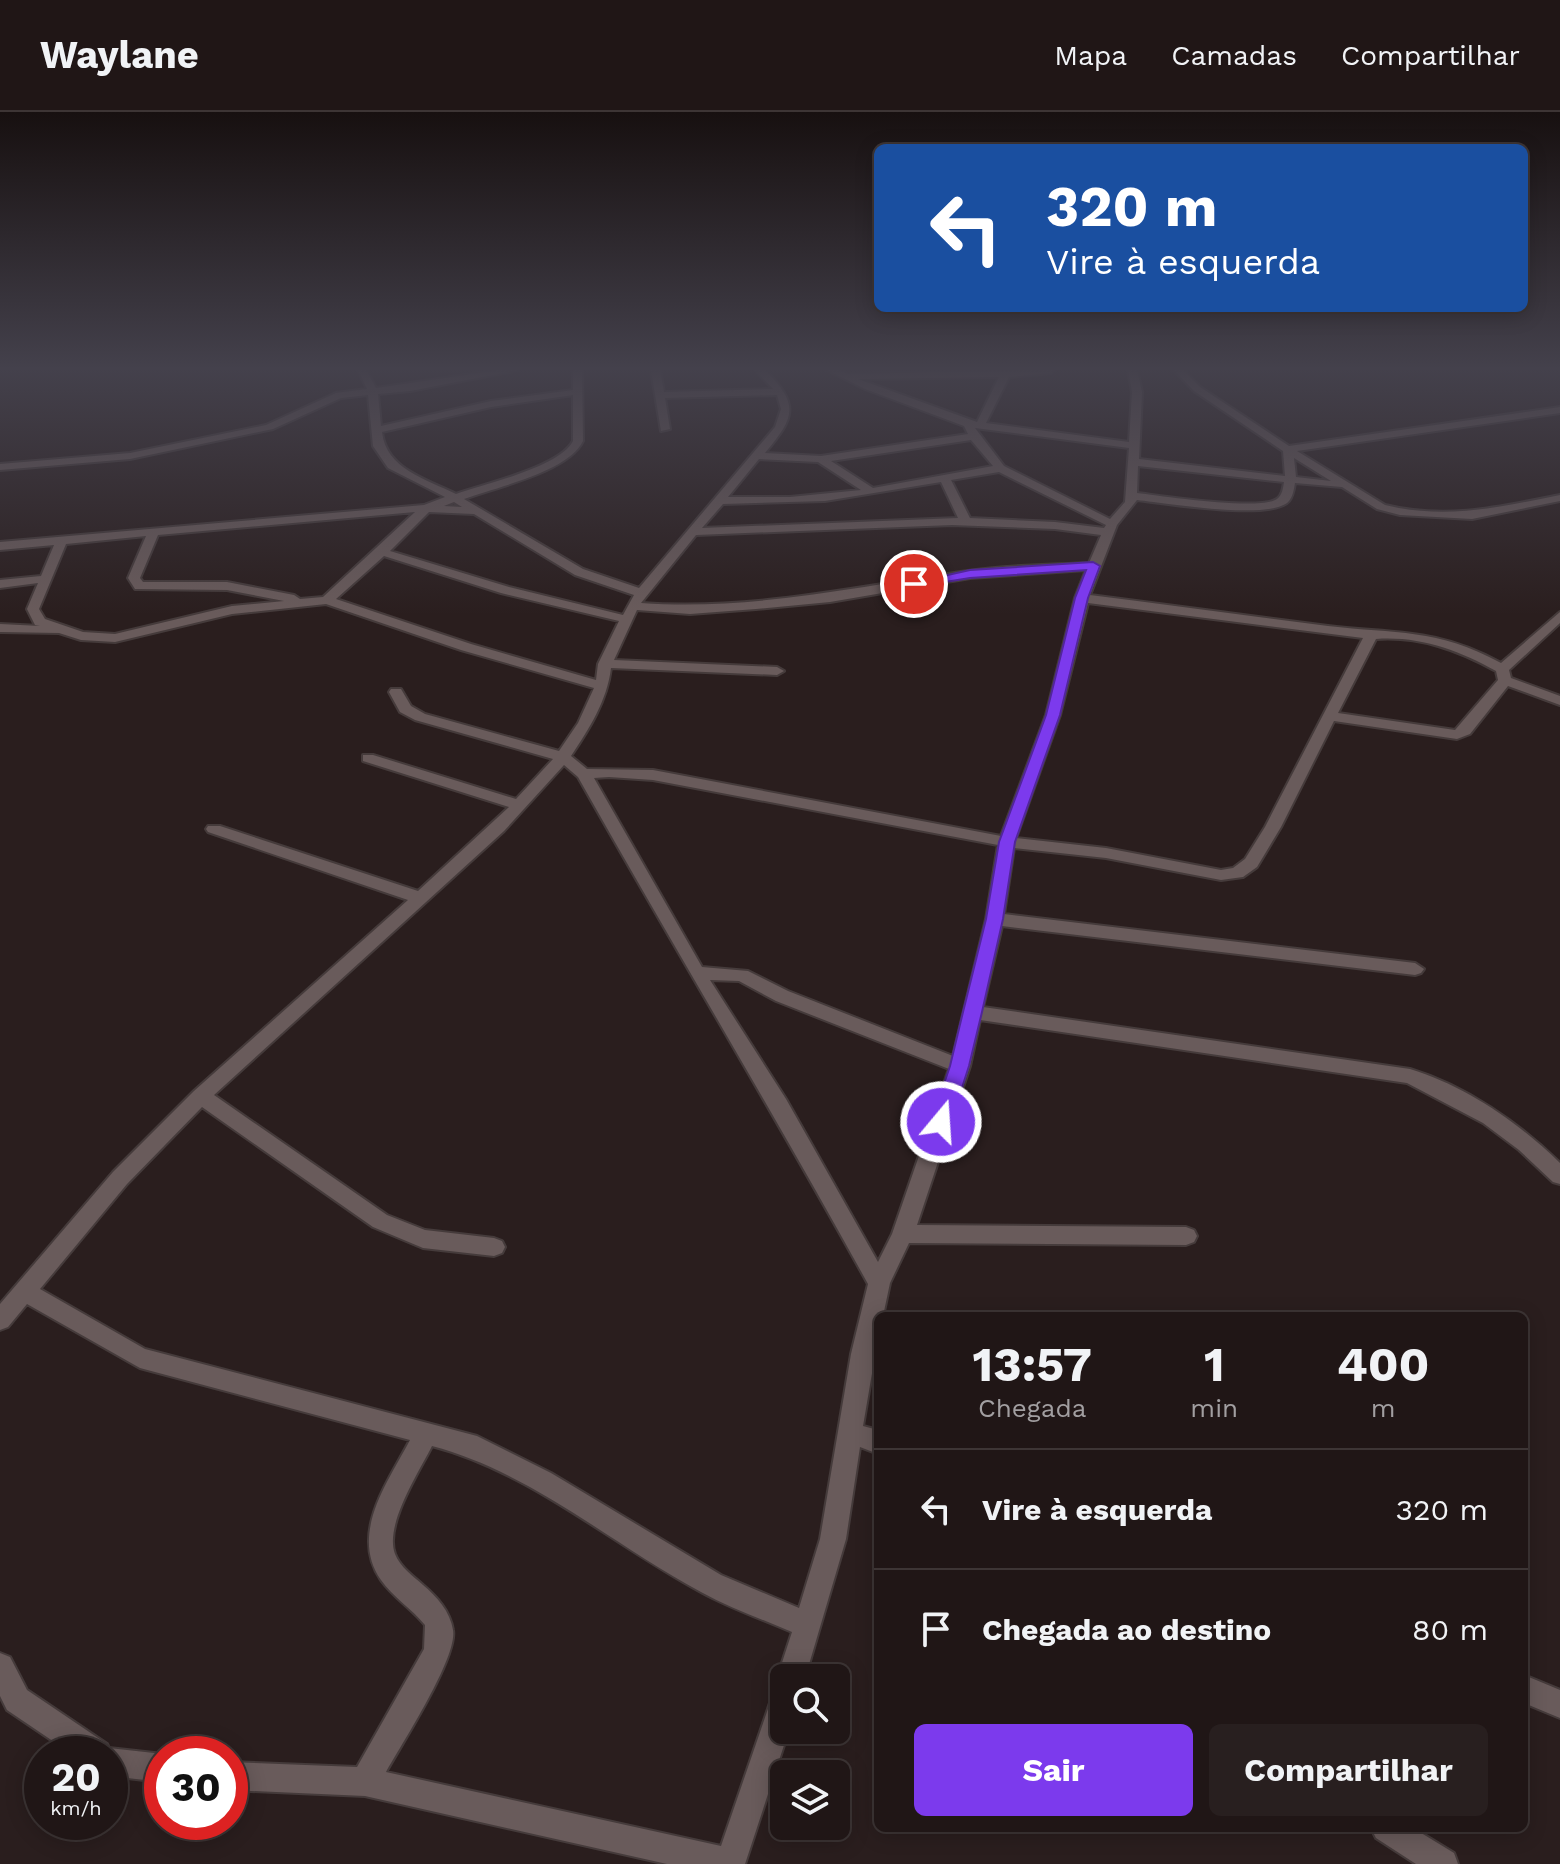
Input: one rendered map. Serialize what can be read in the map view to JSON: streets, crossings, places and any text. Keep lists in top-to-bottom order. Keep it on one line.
{"page":{"header":"Waylane","nav":["Mapa","Camadas","Compartilhar"],"turn":["320 m","Vire à esquerda"],"eta":["13:57","Chegada","1","min","400","m"],"list":[{"name":"Vire à esquerda","value":"320 m"},{"name":"Chegada ao destino","value":"80 m"}],"buttons":["Sair","Compartilhar"],"speed":"20 km/h","limit":"30"}}
